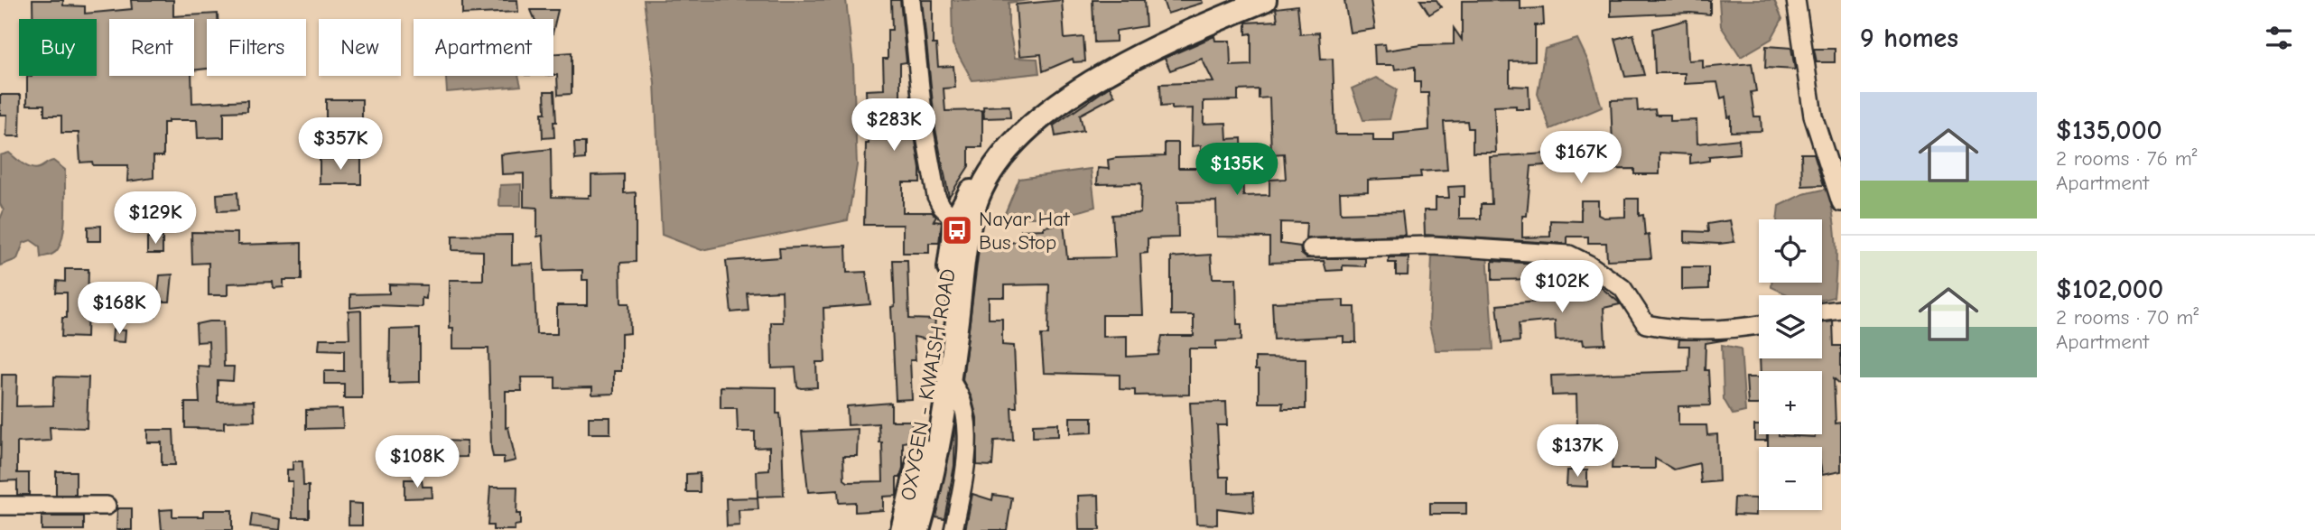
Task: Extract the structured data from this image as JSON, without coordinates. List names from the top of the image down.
{
  "streets": {
    "main road": ["OXYGEN - KWAISH ROAD"]
  },
  "places": {
    "bus stop": ["Nayar Hat Bus Stop"]
  },
  "page": {
    "heading": "9 homes",
    "chip": [
      "Buy",
      "Rent",
      "Filters",
      "New",
      "Apartment"
    ],
    "list": [
      {
        "name": "$135,000",
        "note": "2 rooms · 76 m² · Apartment"
      },
      {
        "name": "$102,000",
        "note": "2 rooms · 70 m² · Apartment"
      }
    ],
    "price": [
      "$283K",
      "$357K",
      "$167K",
      "$135K",
      "$129K",
      "$102K",
      "$168K",
      "$137K",
      "$108K"
    ],
    "map_buttons": ["+", "−"]
  }
}
